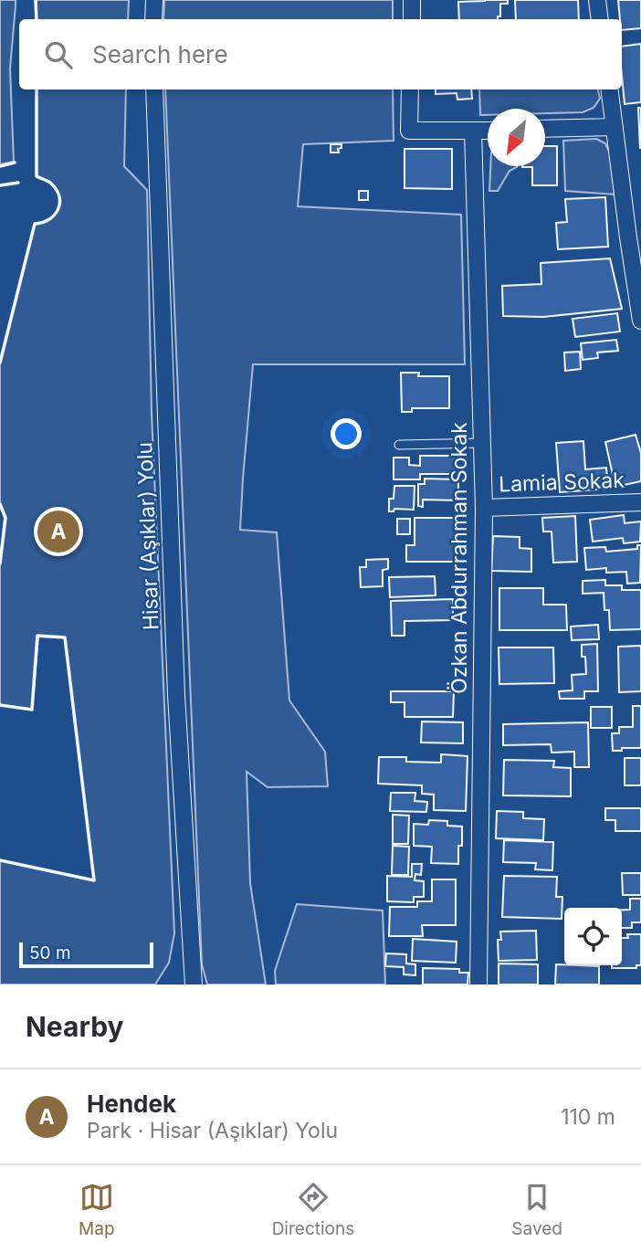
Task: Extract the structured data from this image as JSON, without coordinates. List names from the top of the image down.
{
  "streets": {
    "street": ["Lamia Sokak", "Hisar (Aşıklar) Yolu", "Özkan Abdurrahman Sokak"]
  },
  "crossings": [
    ["Lamia Sokak", "Özkan Abdurrahman Sokak"]
  ],
  "scale_bar": "50 m",
  "north": "bottom left",
  "page": {
    "search": "Search here",
    "pins": "A",
    "scale": "50 m",
    "heading": "Nearby",
    "list": [
      {
        "mark": "A",
        "name": "Hendek",
        "note": "Park · Hisar (Aşıklar) Yolu",
        "value": "110 m"
      }
    ],
    "nav": ["Map", "Directions", "Saved"]
  }
}
